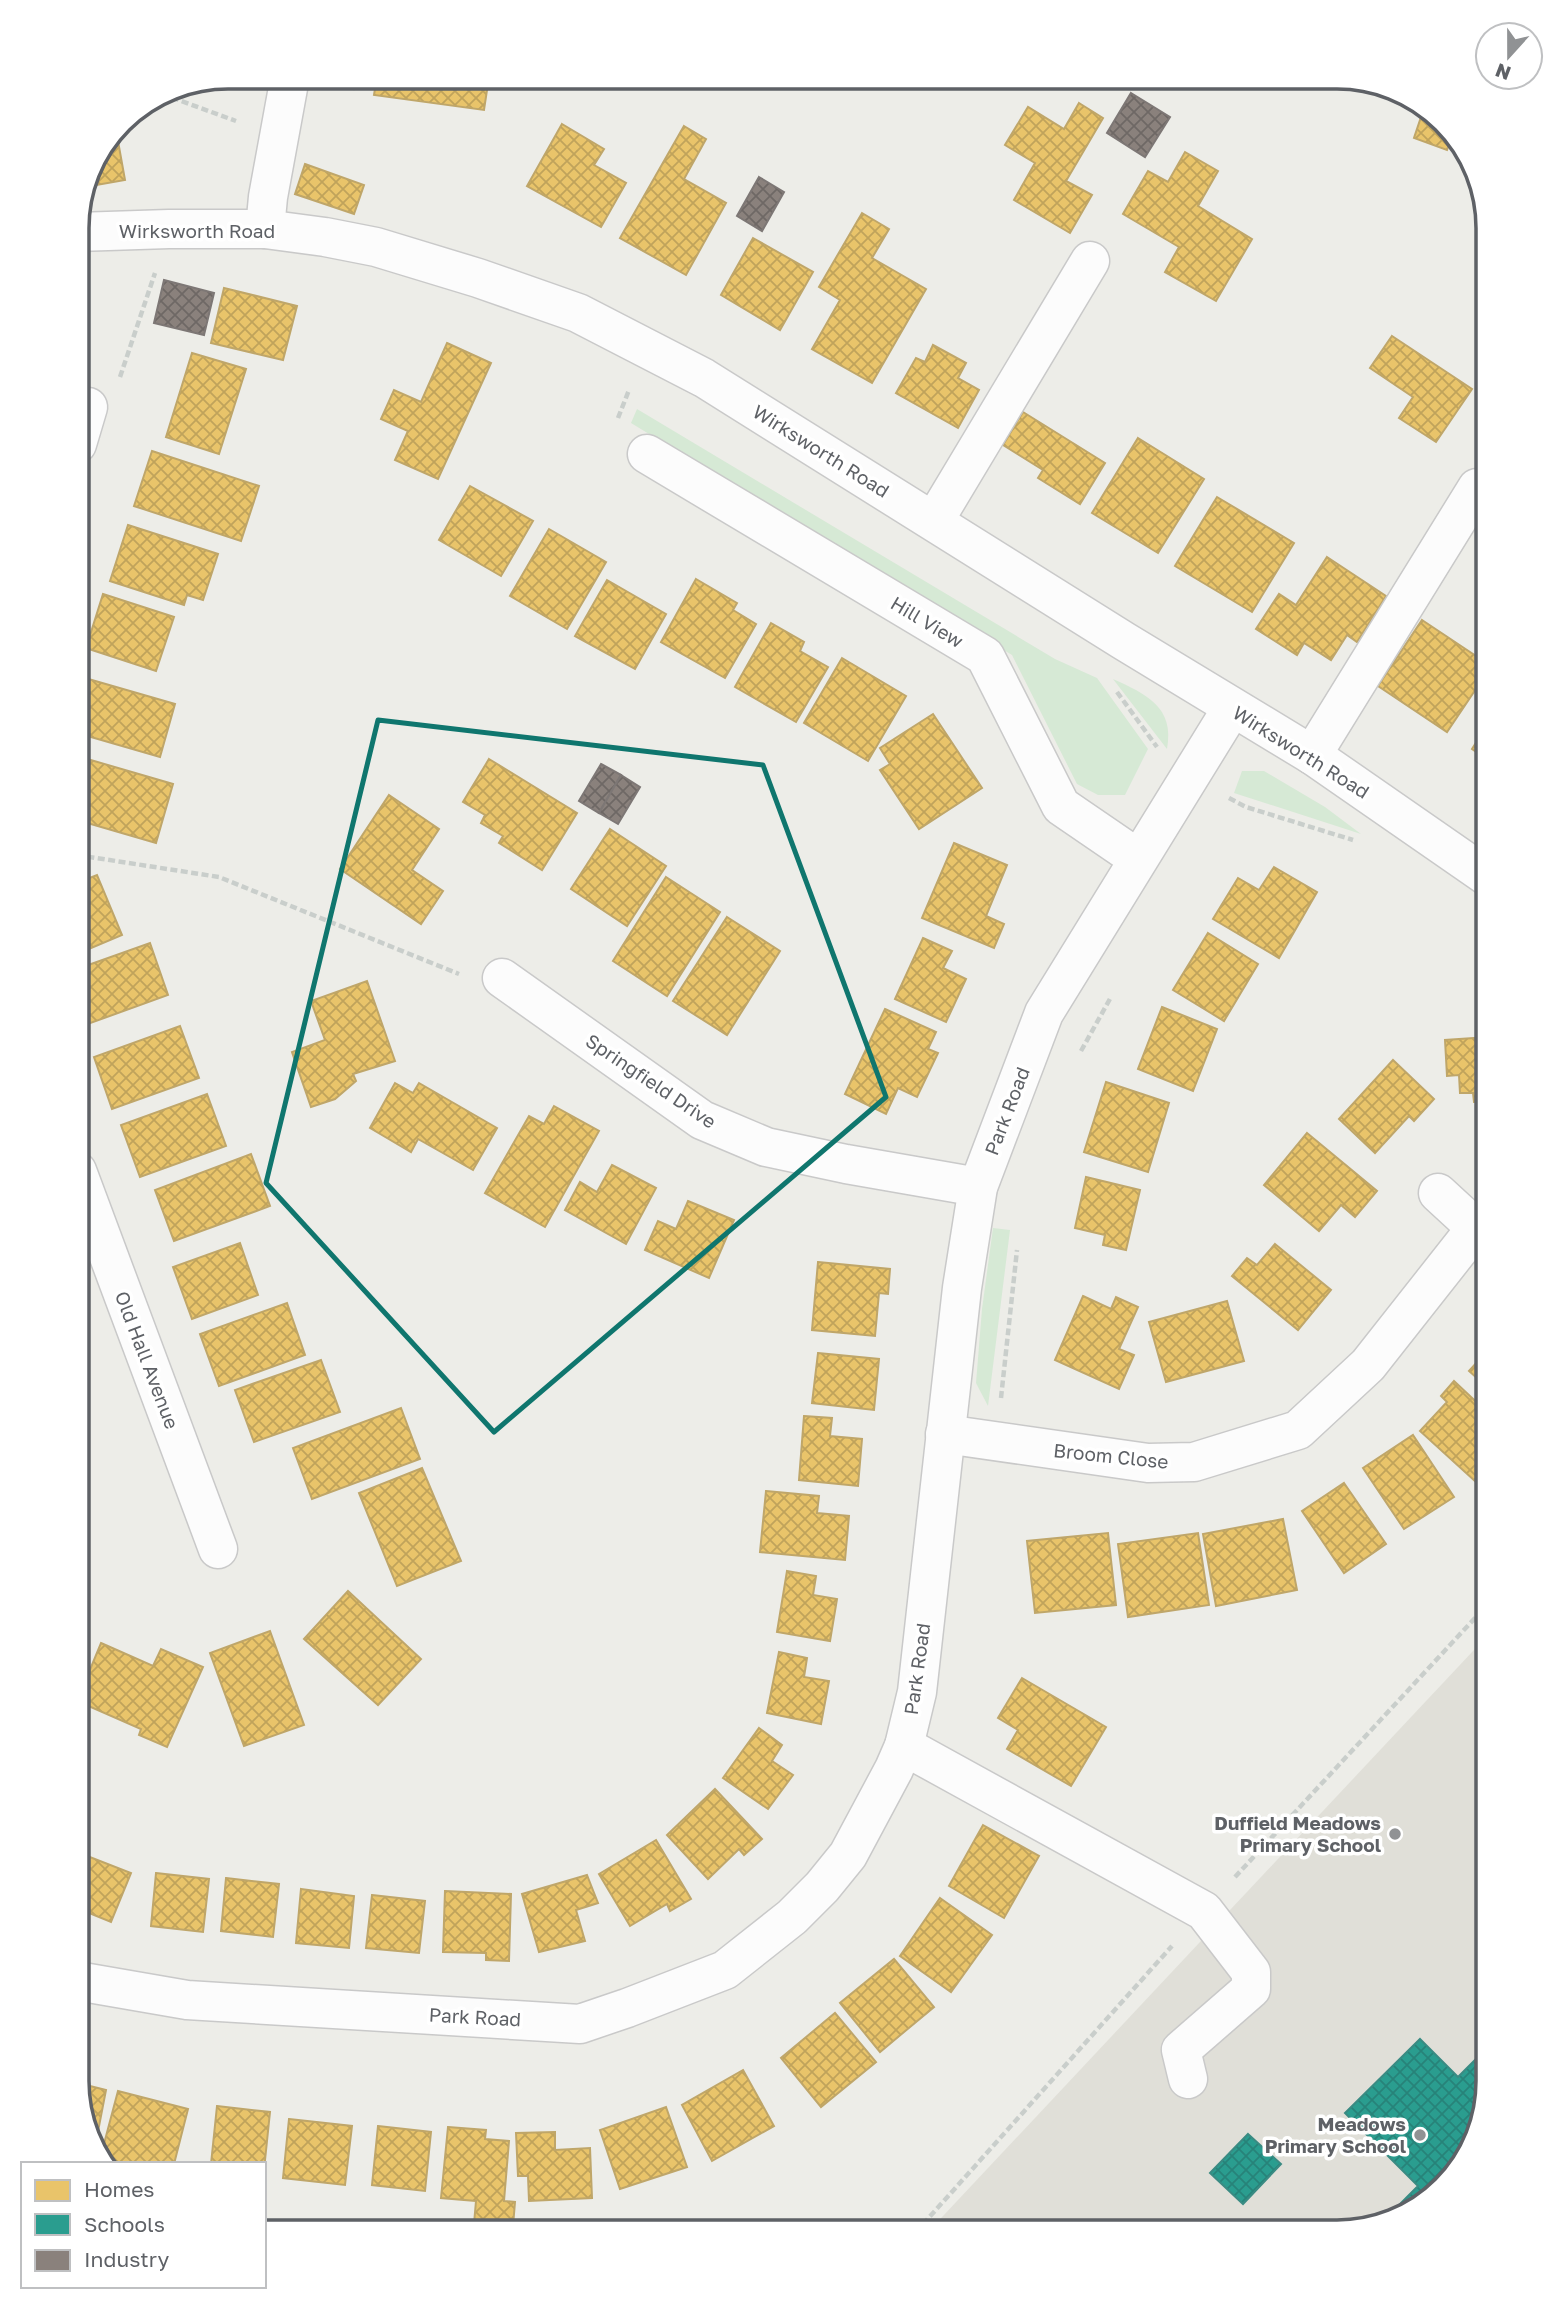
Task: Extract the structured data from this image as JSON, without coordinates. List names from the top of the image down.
{
  "streets": {
    "street": [
      "Wirksworth Road",
      "Hill View",
      "Springfield Drive",
      "Park Road",
      "Old Hall Avenue",
      "Broom Close"
    ]
  },
  "crossings": [
    ["Wirksworth Road", "Park Road"],
    ["Hill View", "Park Road"],
    ["Springfield Drive", "Park Road"],
    ["Park Road", "Broom Close"]
  ],
  "places": ["Duffield Meadows Primary School", "Meadows Primary School"],
  "legend": ["Homes", "Schools", "Industry"],
  "north": "bottom"
}
